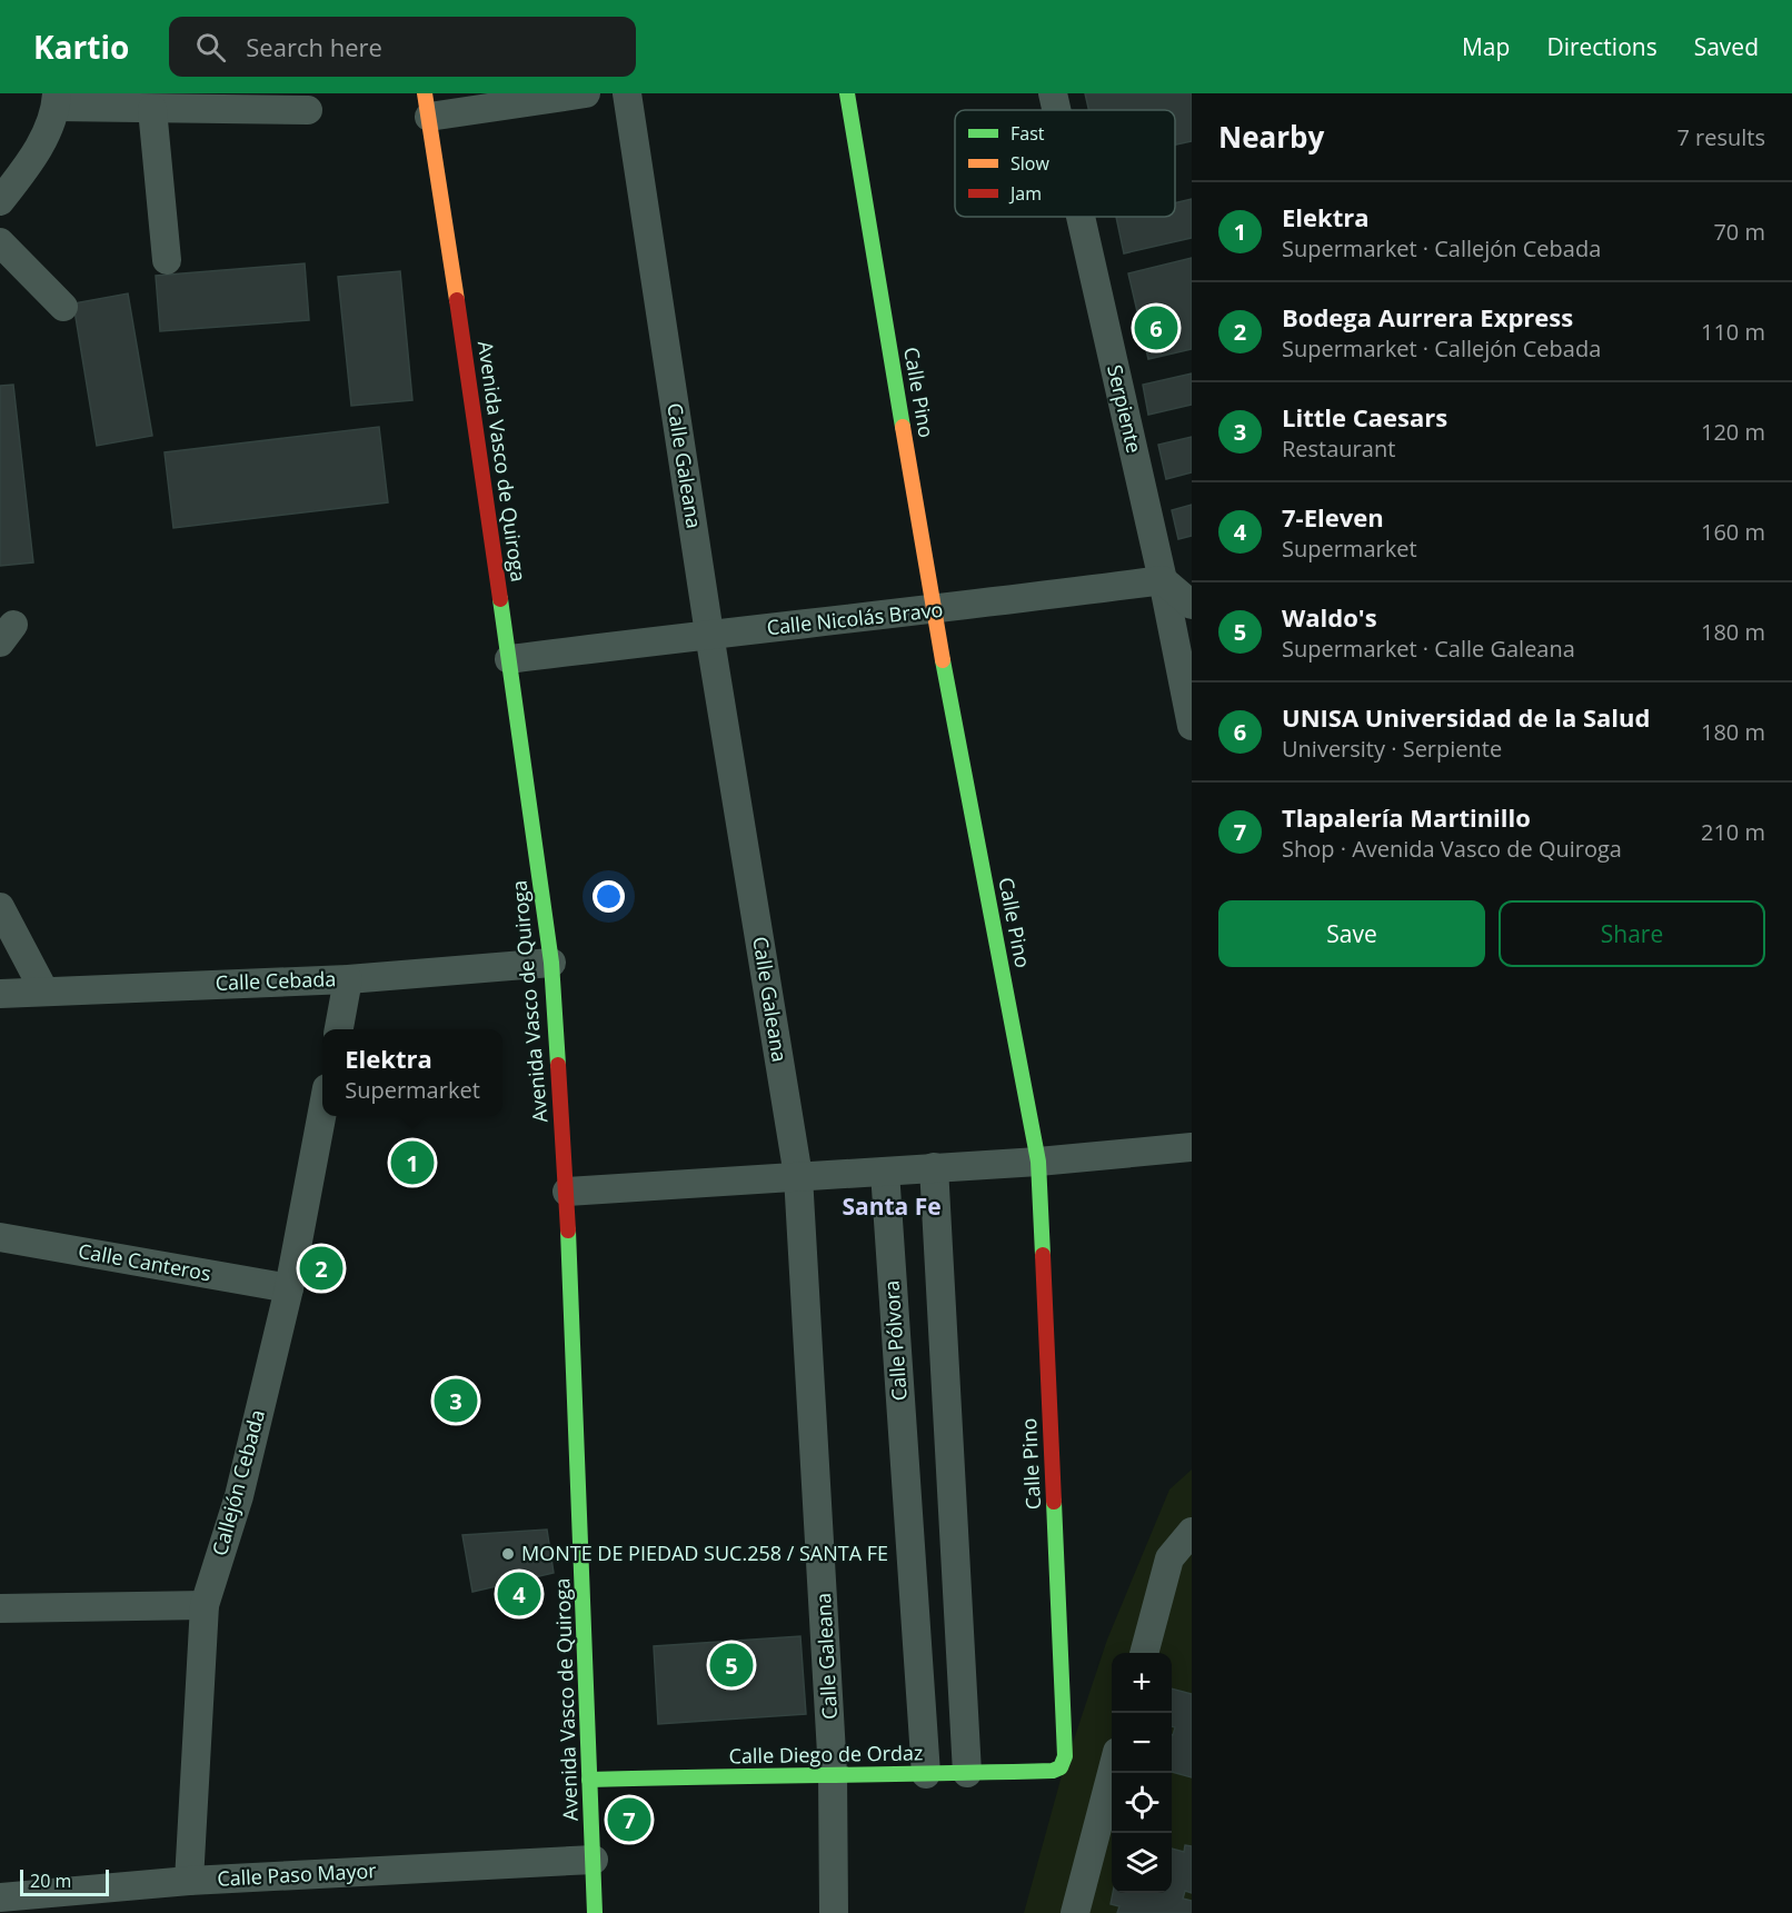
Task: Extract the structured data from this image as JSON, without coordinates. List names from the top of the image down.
{
  "streets": {
    "street": [
      "Calle Pino",
      "Serpiente",
      "Avenida Vasco de Quiroga",
      "Calle Galeana",
      "Calle Nicolás Bravo",
      "Calle Cebada",
      "Calle Canteros",
      "Calle Pólvora",
      "Callejón Cebada",
      "Calle Diego de Ordaz",
      "Calle Paso Mayor"
    ]
  },
  "crossings": [
    ["Calle Pino", "Calle Nicolás Bravo"],
    ["Calle Pino", "Calle Diego de Ordaz"],
    ["Serpiente", "Calle Nicolás Bravo"],
    ["Avenida Vasco de Quiroga", "Calle Nicolás Bravo"],
    ["Avenida Vasco de Quiroga", "Calle Cebada"],
    ["Avenida Vasco de Quiroga", "Calle Diego de Ordaz"],
    ["Avenida Vasco de Quiroga", "Calle Paso Mayor"],
    ["Calle Galeana", "Calle Nicolás Bravo"],
    ["Calle Galeana", "Calle Diego de Ordaz"],
    ["Calle Canteros", "Callejón Cebada"],
    ["Calle Pólvora", "Calle Diego de Ordaz"],
    ["Callejón Cebada", "Calle Paso Mayor"]
  ],
  "districts": ["Santa Fe"],
  "places": ["MONTE DE PIEDAD SUC.258 / SANTA FE"],
  "legend": ["Fast", "Slow", "Jam"],
  "scale_bar": "20 m",
  "page": {
    "header": "Kartio",
    "search": "Search here",
    "nav": ["Map", "Directions", "Saved"],
    "heading": ["Nearby", "7 results"],
    "list": [
      {
        "mark": "1",
        "name": "Elektra",
        "note": "Supermarket · Callejón Cebada",
        "value": "70 m"
      },
      {
        "mark": "2",
        "name": "Bodega Aurrera Express",
        "note": "Supermarket · Callejón Cebada",
        "value": "110 m"
      },
      {
        "mark": "3",
        "name": "Little Caesars",
        "note": "Restaurant",
        "value": "120 m"
      },
      {
        "mark": "4",
        "name": "7-Eleven",
        "note": "Supermarket",
        "value": "160 m"
      },
      {
        "mark": "5",
        "name": "Waldo's",
        "note": "Supermarket · Calle Galeana",
        "value": "180 m"
      },
      {
        "mark": "6",
        "name": "UNISA Universidad de la Salud",
        "note": "University · Serpiente",
        "value": "180 m"
      },
      {
        "mark": "7",
        "name": "Tlapalería Martinillo",
        "note": "Shop · Avenida Vasco de Quiroga",
        "value": "210 m"
      }
    ],
    "pins": [
      "6",
      "1",
      "2",
      "3",
      "4",
      "5",
      "7"
    ],
    "buttons": ["Save", "Share"],
    "popup": ["Elektra", "Supermarket"],
    "map_buttons": ["+", "−"],
    "scale": "20 m"
  }
}
